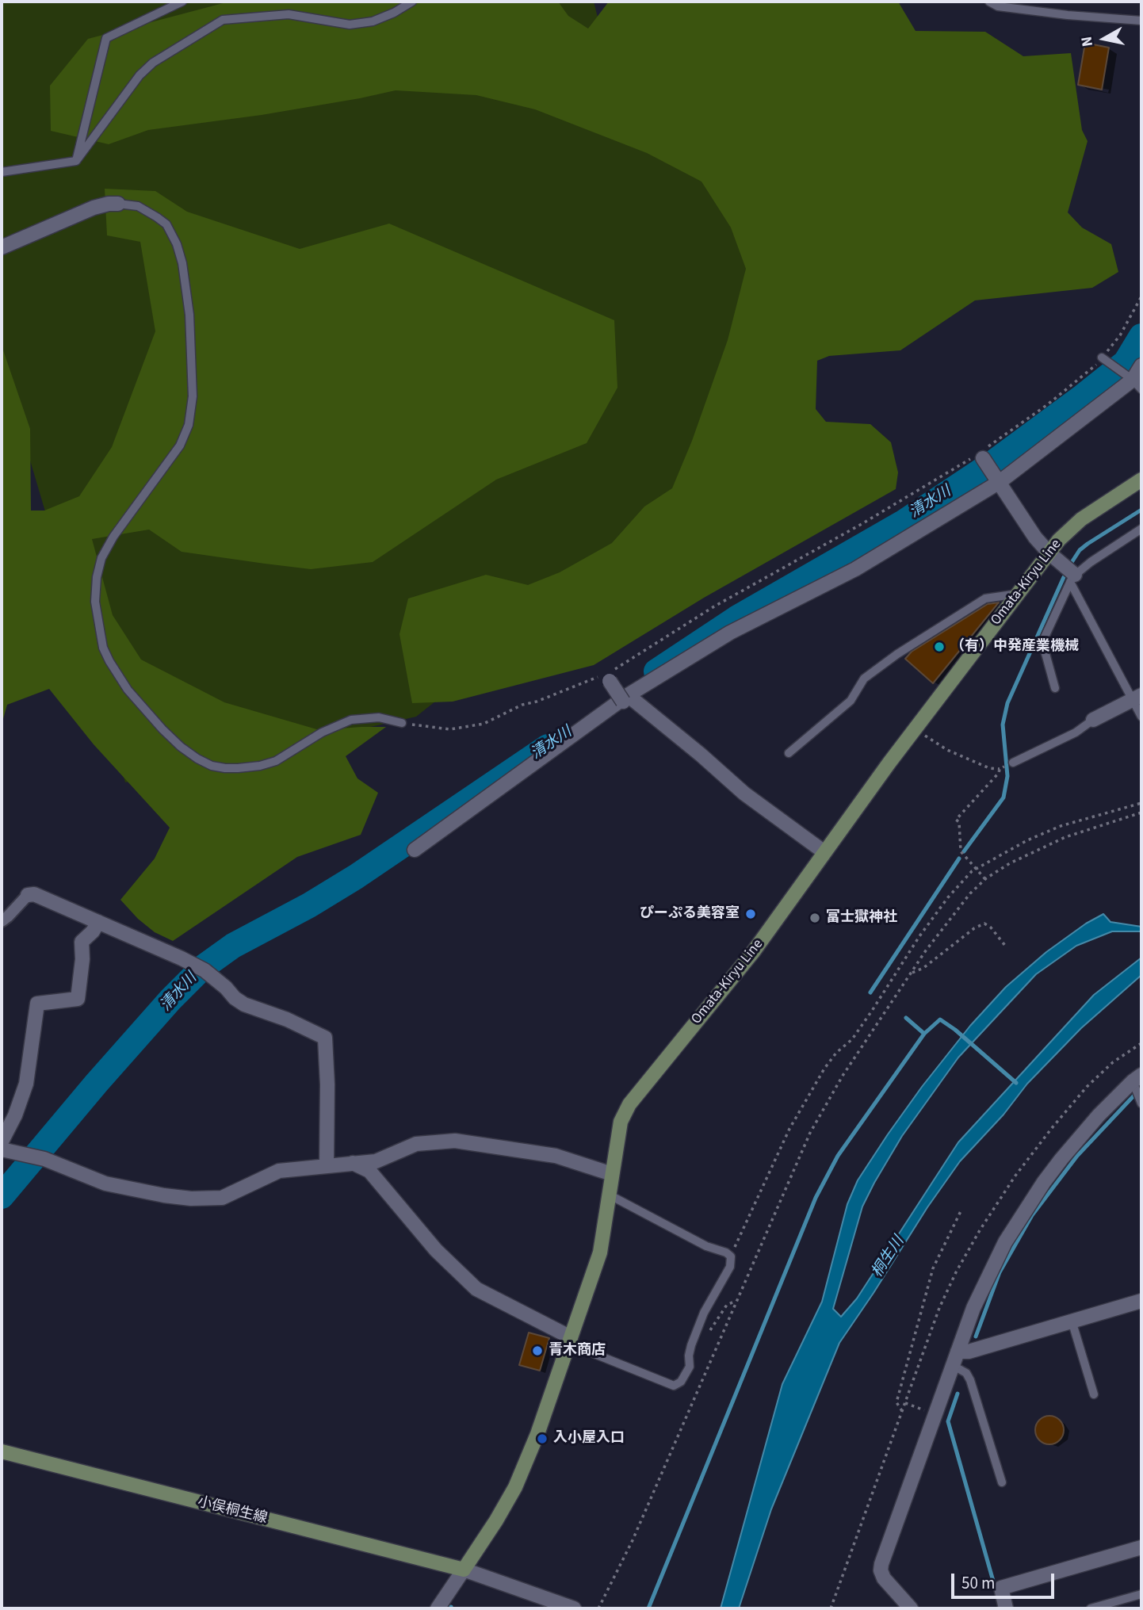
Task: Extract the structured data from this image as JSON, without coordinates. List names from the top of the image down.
{
  "streets": {
    "main road": ["Omata-Kiryu Line", "小俣桐生線"]
  },
  "crossings": [
    ["Omata-Kiryu Line", "小俣桐生線"]
  ],
  "water": ["清水川", "桐生川"],
  "places": [
    "（有）中発産業機械",
    "ぴーぷる美容室",
    "富士獄神社",
    "青木商店",
    "入小屋入口"
  ],
  "scale_bar": "50 m",
  "north": "left"
}
